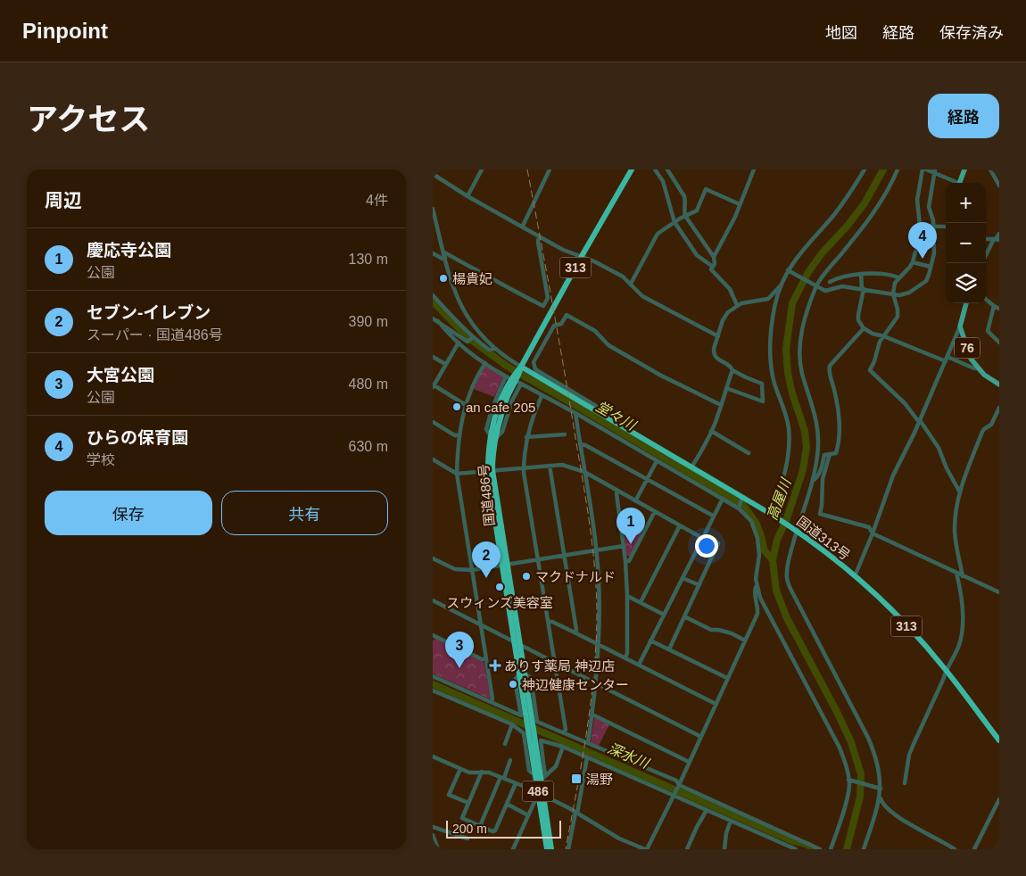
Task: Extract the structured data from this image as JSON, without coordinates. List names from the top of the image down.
{
  "streets": {
    "highway": [
      "313",
      "国道486号",
      "国道313号",
      "486"
    ],
    "main road": ["76"]
  },
  "crossings": [
    ["313", "国道486号"],
    ["313", "国道313号"],
    ["国道486号", "国道313号"]
  ],
  "water": ["堂々川", "高屋川", "深水川"],
  "places": {
    "other": [
      "楊貴妃",
      "an cafe 205",
      "マクドナルド",
      "スウィンズ美容室",
      "神辺健康センター"
    ],
    "health": ["ありす薬局 神辺店"],
    "transit": ["湯野"]
  },
  "scale_bar": "200 m",
  "page": {
    "header": "Pinpoint",
    "nav": ["地図", "経路", "保存済み"],
    "title": "アクセス",
    "buttons": [
      "経路",
      ["保存", "共有"]
    ],
    "heading": ["周辺", "4件"],
    "map_buttons": ["+", "−"],
    "pins": [
      "4",
      "1",
      "2",
      "3"
    ],
    "list": [
      {
        "mark": "1",
        "name": "慶応寺公園",
        "note": "公園",
        "value": "130 m"
      },
      {
        "mark": "2",
        "name": "セブン-イレブン",
        "note": "スーパー · 国道486号",
        "value": "390 m"
      },
      {
        "mark": "3",
        "name": "大宮公園",
        "note": "公園",
        "value": "480 m"
      },
      {
        "mark": "4",
        "name": "ひらの保育園",
        "note": "学校",
        "value": "630 m"
      }
    ],
    "scale": "200 m"
  }
}
